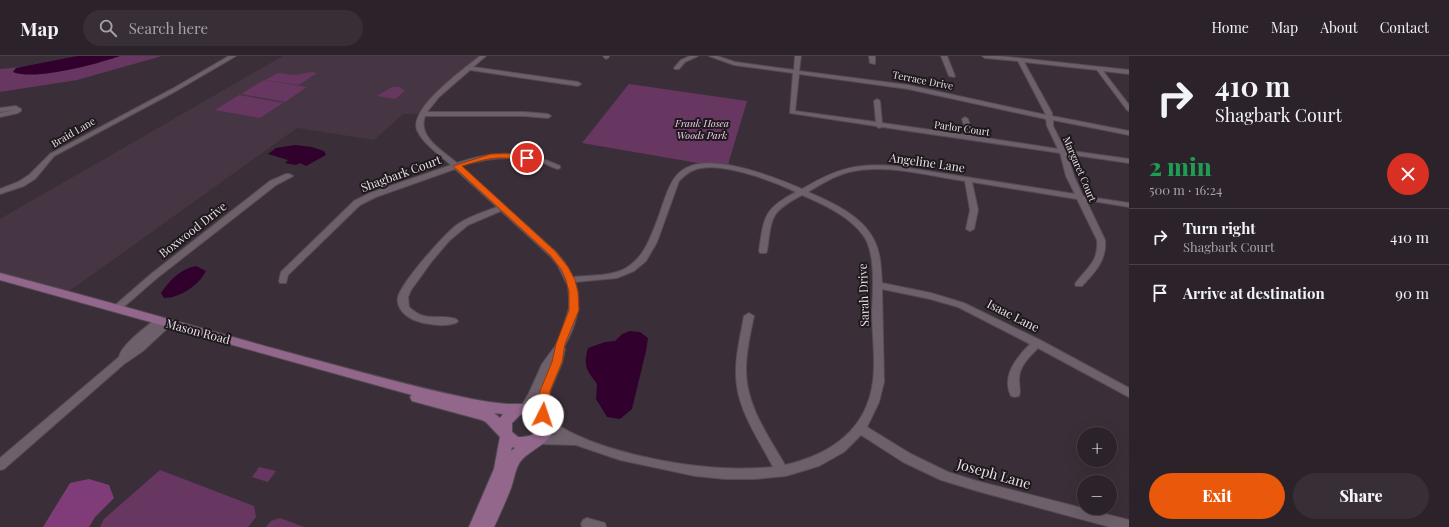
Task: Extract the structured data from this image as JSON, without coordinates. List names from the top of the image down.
{
  "streets": {
    "main road": ["Mason Road"],
    "street": [
      "Terrace Drive",
      "Parlor Court",
      "Braid Lane",
      "Angeline Lane",
      "Margaret Court",
      "Shagbark Court",
      "Boxwood Drive",
      "Sarah Drive",
      "Isaac Lane",
      "Joseph Lane"
    ]
  },
  "crossings": [
    ["Terrace Drive", "Parlor Court"],
    ["Terrace Drive", "Margaret Court"],
    ["Parlor Court", "Margaret Court"],
    ["Angeline Lane", "Margaret Court"],
    ["Angeline Lane", "Sarah Drive"],
    ["Boxwood Drive", "Mason Road"],
    ["Sarah Drive", "Isaac Lane"],
    ["Sarah Drive", "Mason Road"],
    ["Sarah Drive", "Joseph Lane"]
  ],
  "parks": ["Frank Hosea Woods Park"],
  "page": {
    "header": "Map",
    "search": "Search here",
    "nav": [
      "Home",
      "Map",
      "About",
      "Contact"
    ],
    "turn": ["410 m", "Shagbark Court"],
    "heading": ["2 min", "500 m · 16:24"],
    "list": [
      {
        "name": "Turn right",
        "note": "Shagbark Court",
        "value": "410 m"
      },
      {
        "name": "Arrive at destination",
        "value": "90 m"
      }
    ],
    "map_buttons": ["+", "−"],
    "buttons": ["Exit", "Share"]
  }
}
